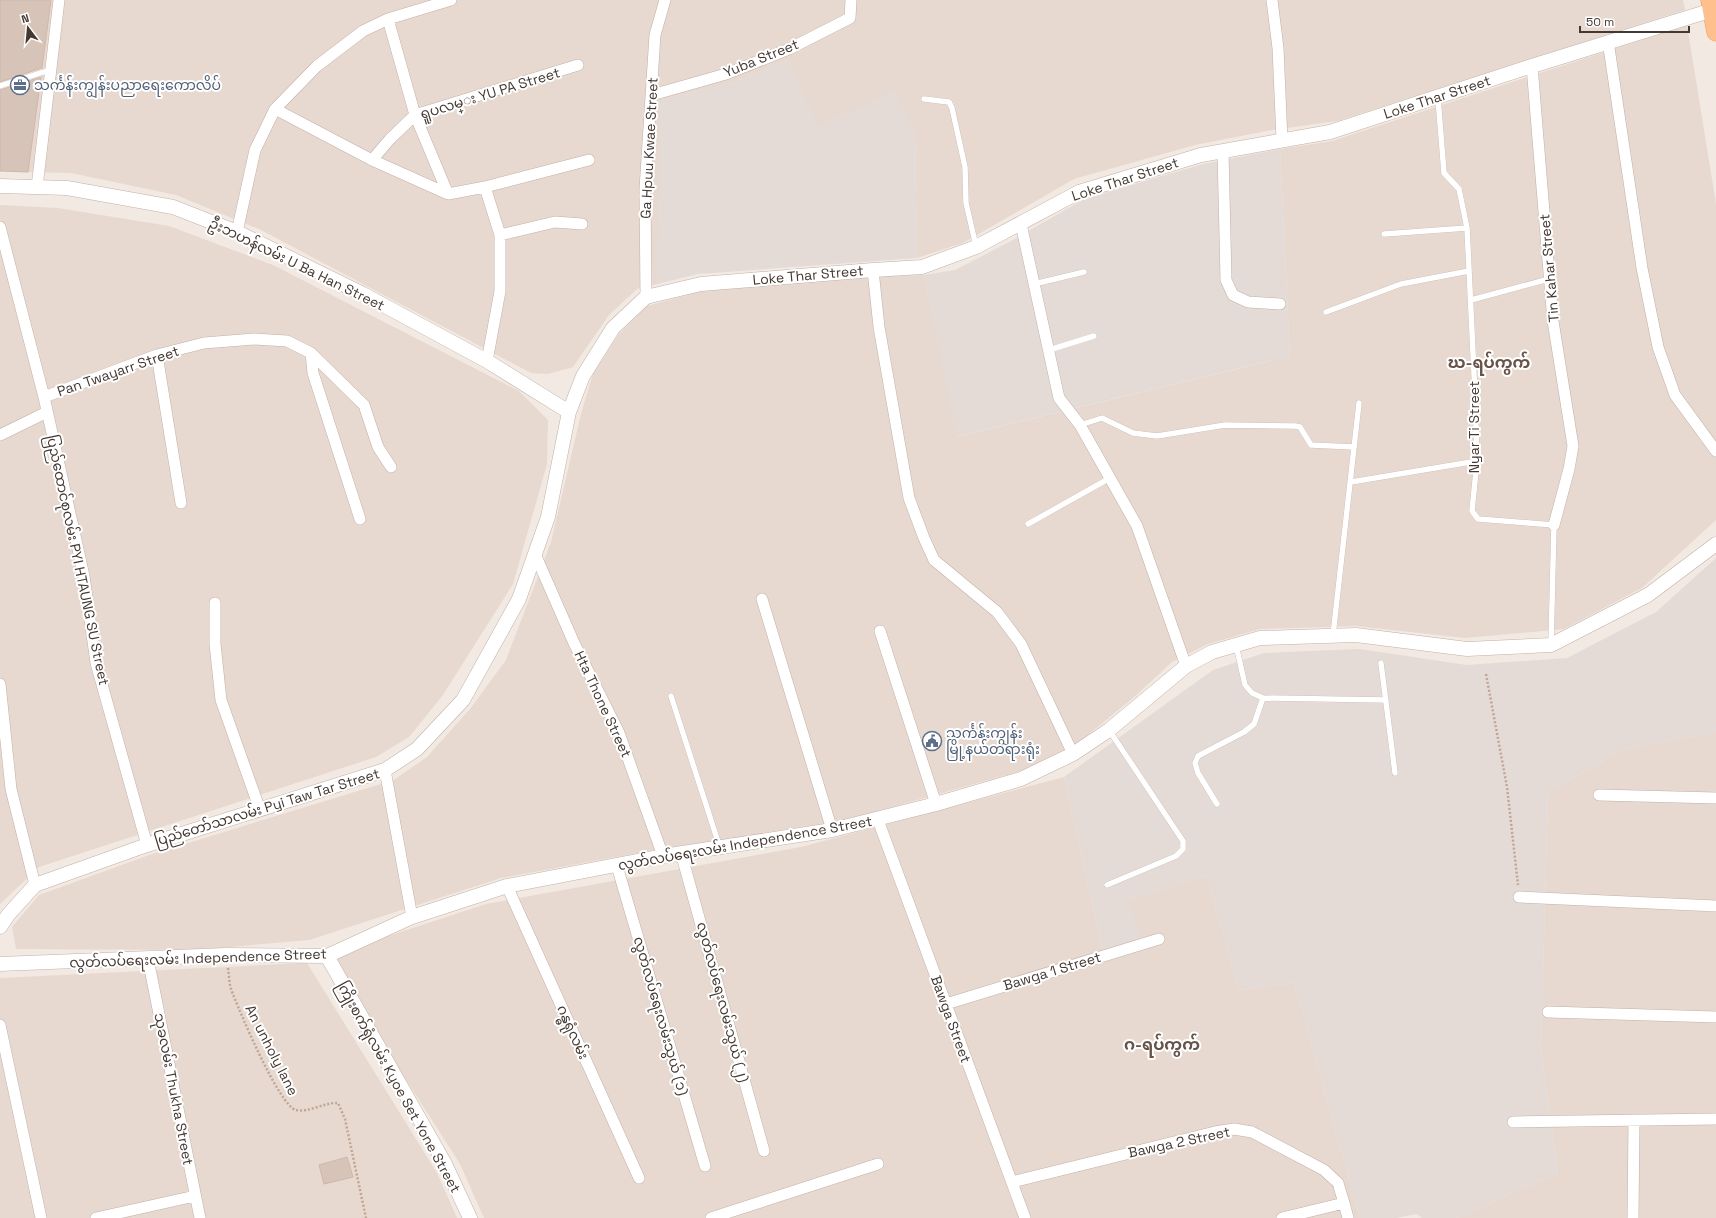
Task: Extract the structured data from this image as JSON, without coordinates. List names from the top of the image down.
{
  "streets": {
    "street": [
      "Yuba Street",
      "ရူပလမ္း YU PA Street",
      "Loke Thar Street",
      "Ga Hpuu Kwae Street",
      "ဦးဘဟန်လမ်း U Ba Han Street",
      "Tin Kahar Street",
      "Pan Twayarr Street",
      "ပြည်ထောင်စုလမ်း PYI HTAUNG SU Street",
      "Hta Thone Street",
      "ပြည်တော်သာလမ်း Pyi Taw Tar Street",
      "လွတ်လပ်ရေးလမ်း Independence Street",
      "Bawga 1 Street",
      "လွတ်လပ်ရေးလမ်းသွယ် (၂)",
      "လွတ်လပ်ရေးလမ်းသွယ် (၁)",
      "Bawga Street",
      "ဂန္ဓရုံလမ်း",
      "ကြိုးစက်ရုံလမ်း Kyoe Set Yone Street",
      "သုခလမ်း Thukha Street",
      "Bawga 2 Street"
    ],
    "lane": ["Nyar Ti Street"],
    "path": ["An unholy lane"]
  },
  "crossings": [
    ["Yuba Street", "Ga Hpuu Kwae Street"],
    ["Loke Thar Street", "Ga Hpuu Kwae Street"],
    ["Loke Thar Street", "Tin Kahar Street"],
    ["Loke Thar Street", "Nyar Ti Street"],
    ["ဦးဘဟန်လမ်း U Ba Han Street", "ပြည်တော်သာလမ်း Pyi Taw Tar Street"],
    ["Tin Kahar Street", "Nyar Ti Street"],
    ["Pan Twayarr Street", "ပြည်ထောင်စုလမ်း PYI HTAUNG SU Street"],
    ["ပြည်ထောင်စုလမ်း PYI HTAUNG SU Street", "ပြည်တော်သာလမ်း Pyi Taw Tar Street"],
    ["Hta Thone Street", "ပြည်တော်သာလမ်း Pyi Taw Tar Street"],
    ["Hta Thone Street", "လွတ်လပ်ရေးလမ်း Independence Street"],
    ["လွတ်လပ်ရေးလမ်း Independence Street", "လွတ်လပ်ရေးလမ်းသွယ် (၂)"],
    ["လွတ်လပ်ရေးလမ်း Independence Street", "လွတ်လပ်ရေးလမ်းသွယ် (၁)"],
    ["လွတ်လပ်ရေးလမ်း Independence Street", "Bawga Street"],
    ["လွတ်လပ်ရေးလမ်း Independence Street", "ဂန္ဓရုံလမ်း"],
    ["လွတ်လပ်ရေးလမ်း Independence Street", "An unholy lane"],
    ["လွတ်လပ်ရေးလမ်း Independence Street", "ကြိုးစက်ရုံလမ်း Kyoe Set Yone Street"],
    ["လွတ်လပ်ရေးလမ်း Independence Street", "သုခလမ်း Thukha Street"],
    ["Bawga 1 Street", "Bawga Street"],
    ["Bawga Street", "Bawga 2 Street"]
  ],
  "districts": ["ဃ-ရပ်ကွက်", "ဂ-ရပ်ကွက်"],
  "places": {
    "office": ["သင်္ကန်းကျွန်းပညာရေးကောလိပ်"],
    "public building": ["သင်္ကန်းကျွန်း မြို့နယ်တရားရုံး"]
  },
  "scale_bar": "50 m",
  "north": "top"
}
